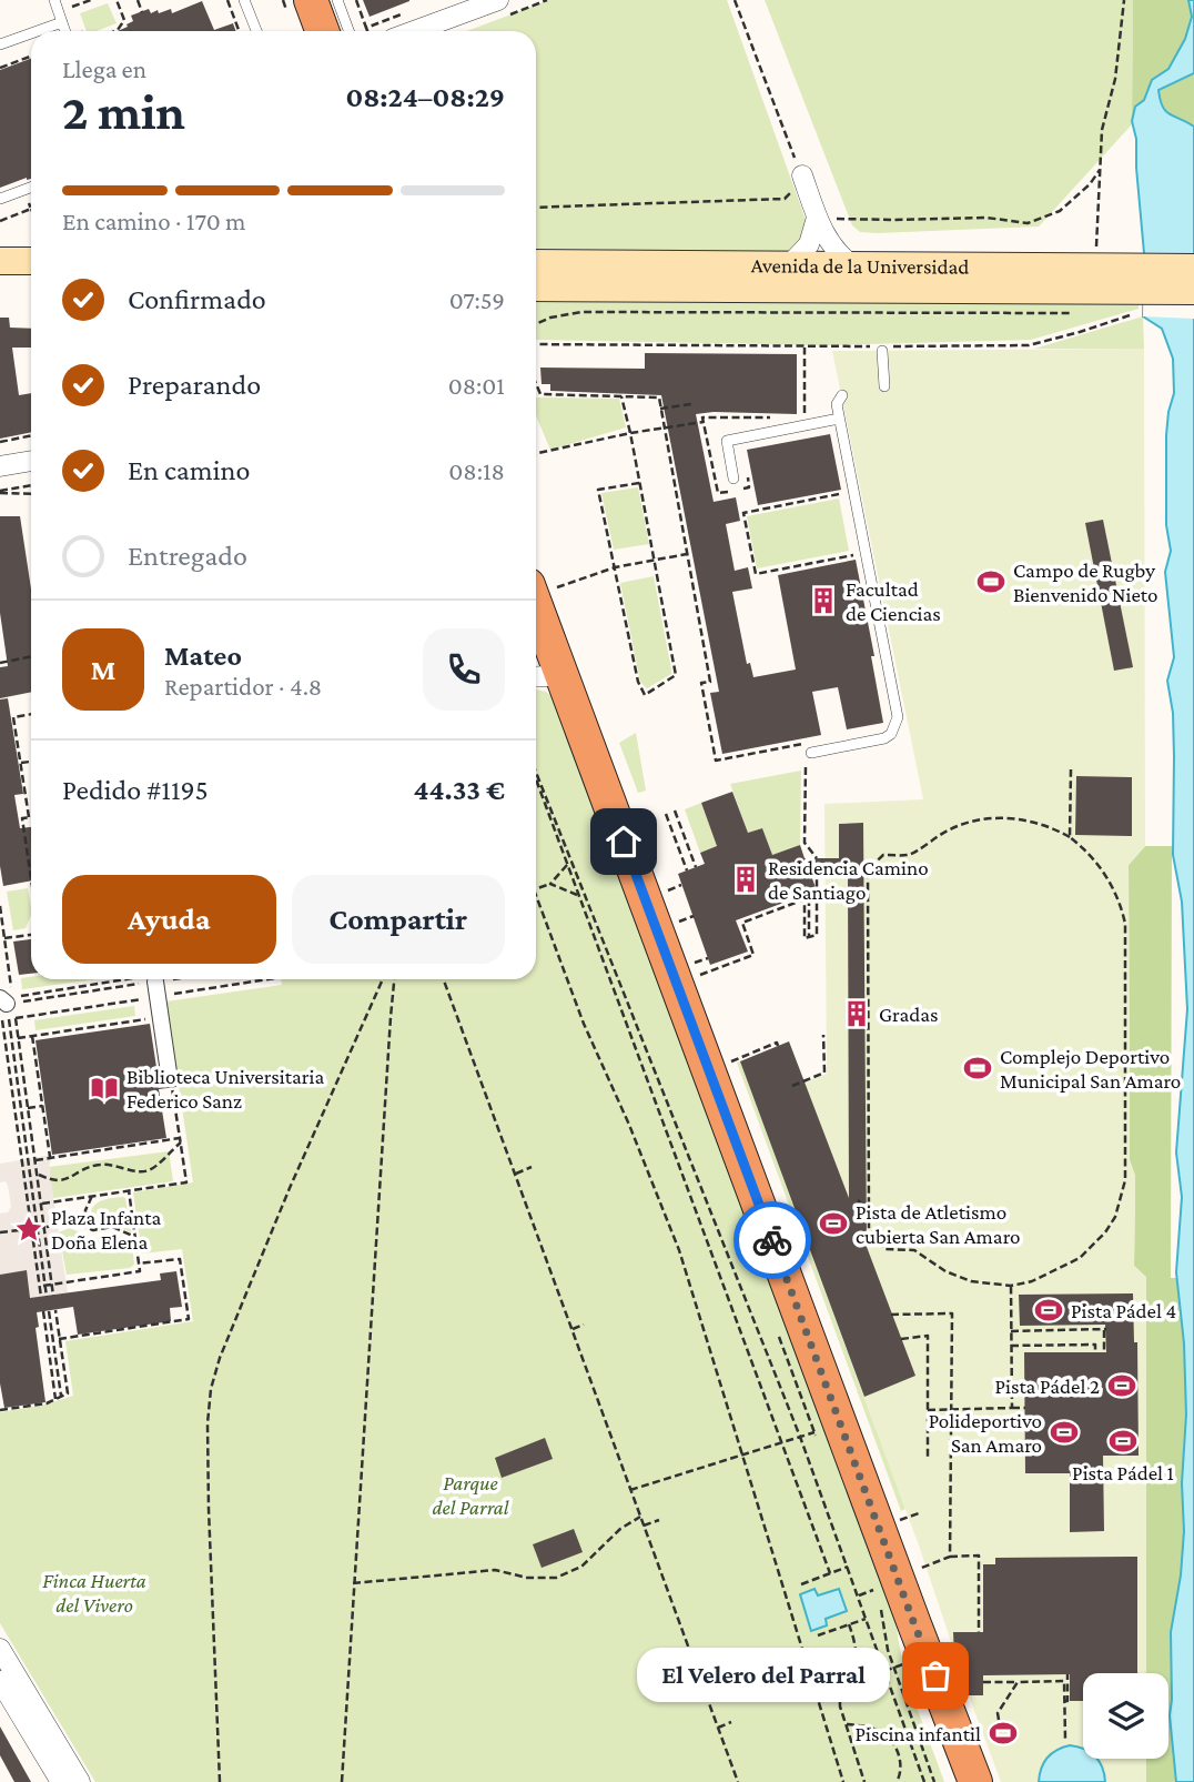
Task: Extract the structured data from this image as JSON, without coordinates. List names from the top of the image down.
{
  "streets": {
    "main road": ["Avenida de la Universidad"]
  },
  "parks": ["Parque del Parral", "Finca Huerta del Vivero"],
  "places": {
    "sports": [
      "Campo de Rugby Bienvenido Nieto",
      "Complejo Deportivo Municipal San Amaro",
      "Pista de Atletismo cubierta San Amaro",
      "Pista Pádel 4",
      "Pista Pádel 2",
      "Polideportivo San Amaro",
      "Pista Pádel 1",
      "Piscina infantil"
    ],
    "building": ["Facultad de Ciencias", "Residencia Camino de Santiago", "Gradas"],
    "library": ["Biblioteca Universitaria Federico Sanz"],
    "place": ["Plaza Infanta Doña Elena"],
    "other": ["El Velero del Parral"]
  },
  "page": {
    "heading": ["2 min", "Llega en", "08:24–08:29"],
    "panel": [
      "Mateo",
      "Repartidor · 4.8",
      "Pedido #1195",
      "44.33 €"
    ],
    "bar": "En camino · 170 m",
    "list": [
      ["Confirmado", "07:59"],
      ["Preparando", "08:01"],
      ["En camino", "08:18"],
      "Entregado"
    ],
    "round": "M",
    "buttons": ["Ayuda", "Compartir"],
    "bubble": "El Velero del Parral"
  }
}
